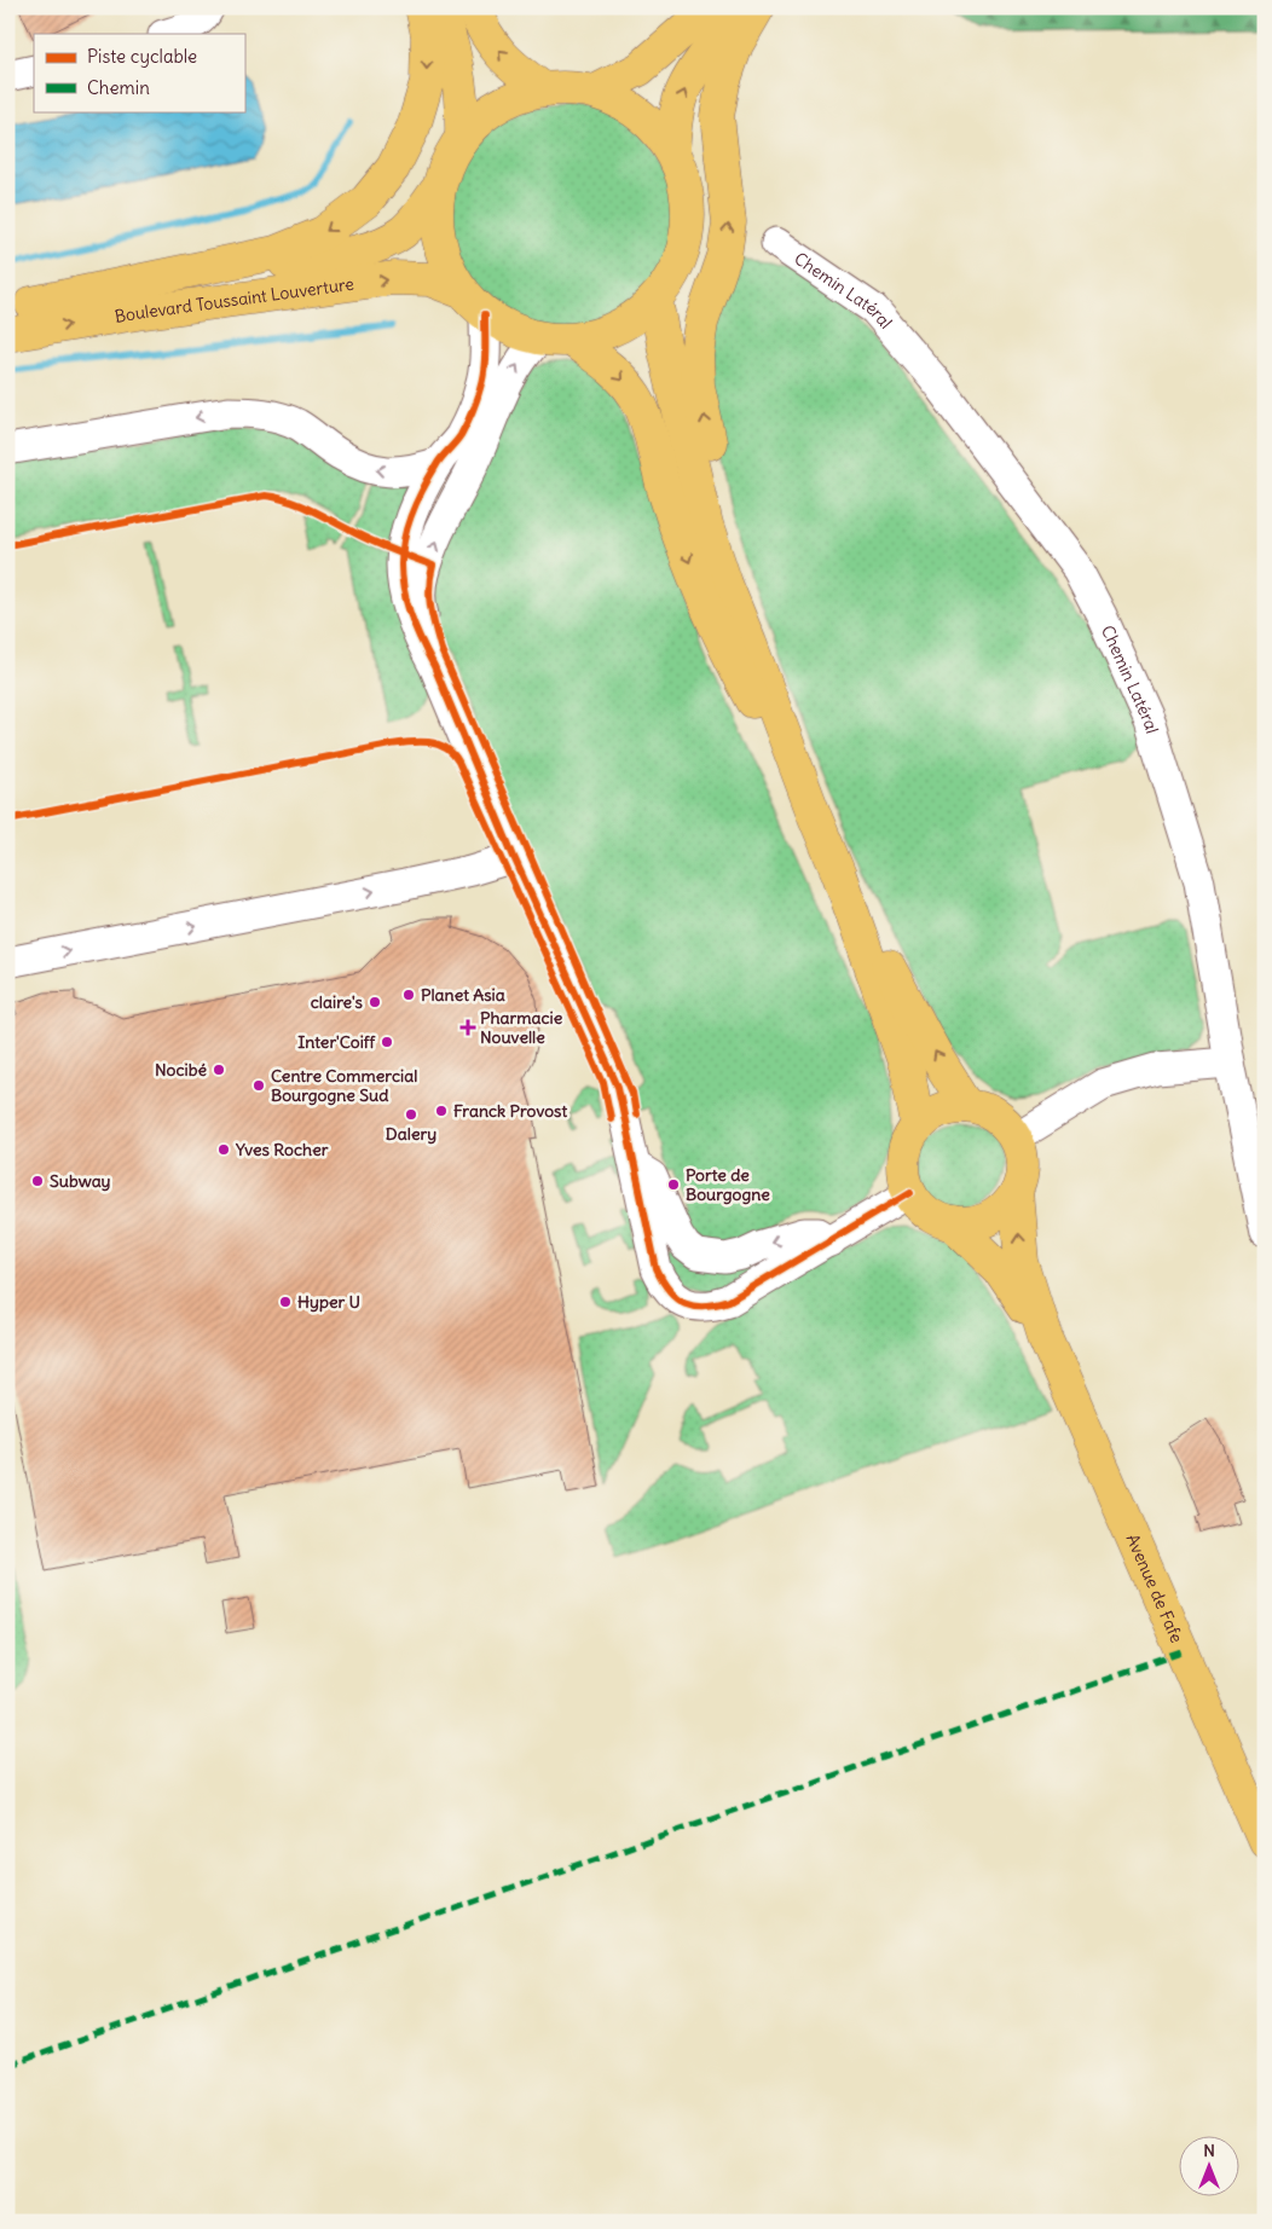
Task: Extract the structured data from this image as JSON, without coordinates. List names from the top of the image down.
{
  "streets": {
    "main road": ["Boulevard Toussaint Louverture", "Avenue de Fafe"],
    "street": ["Chemin Latéral"]
  },
  "places": {
    "other": [
      "Planet Asia",
      "claire's",
      "Inter'Coiff",
      "Nocibé",
      "Centre Commercial Bourgogne Sud",
      "Franck Provost",
      "Dalery",
      "Yves Rocher",
      "Subway",
      "Porte de Bourgogne",
      "Hyper U"
    ],
    "health": ["Pharmacie Nouvelle"]
  },
  "legend": ["Piste cyclable", "Chemin"],
  "north": "top"
}
